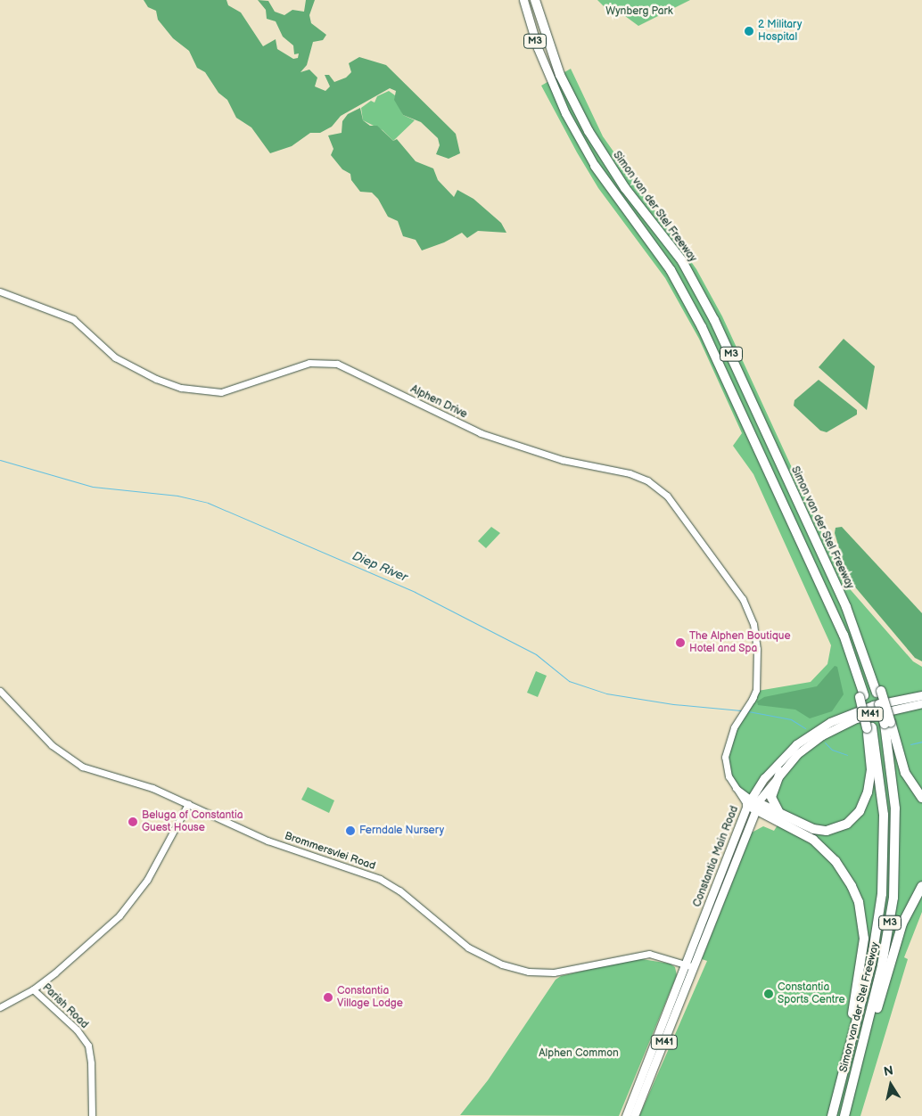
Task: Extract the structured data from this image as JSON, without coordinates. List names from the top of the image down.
{
  "streets": {
    "highway": ["M3", "Simon van der Stel Freeway"],
    "main road": ["M41", "Constantia Main Road"],
    "street": ["Alphen Drive", "Brommersvlei Road", "Parish Road"]
  },
  "crossings": [
    ["M3", "Simon van der Stel Freeway"],
    ["Alphen Drive", "Constantia Main Road"],
    ["Brommersvlei Road", "Constantia Main Road"]
  ],
  "water": ["Diep River"],
  "parks": ["Wynberg Park", "Alphen Common"],
  "places": [
    "2 Military Hospital",
    "The Alphen Boutique Hotel and Spa",
    "Beluga of Constantia Guest House",
    "Ferndale Nursery",
    "Constantia Sports Centre",
    "Constantia Village Lodge"
  ],
  "north": "top"
}
